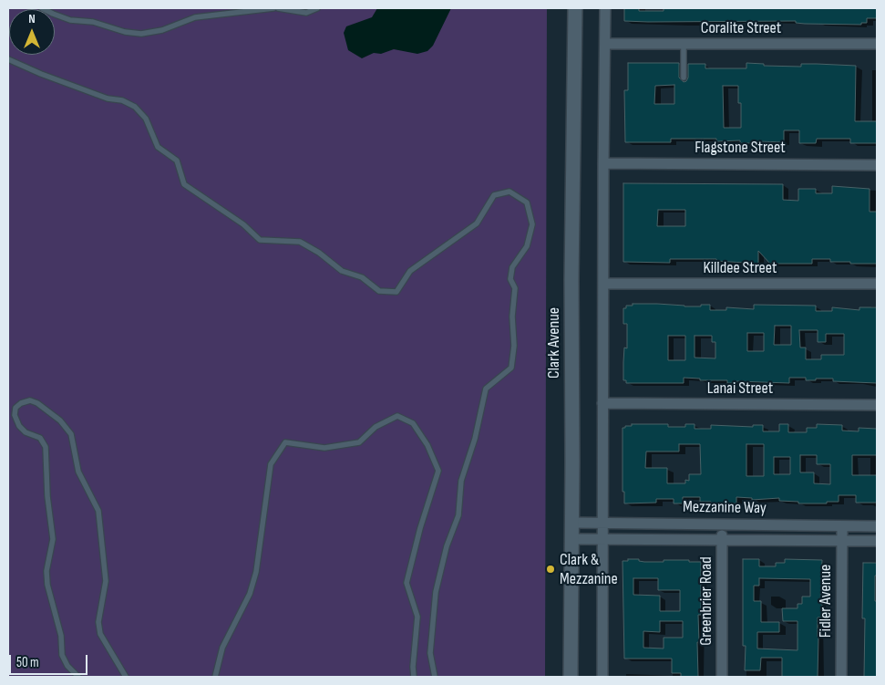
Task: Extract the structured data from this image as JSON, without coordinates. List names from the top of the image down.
{
  "streets": {
    "main road": ["Clark Avenue"],
    "street": [
      "Coralite Street",
      "Flagstone Street",
      "Killdee Street",
      "Lanai Street",
      "Mezzanine Way",
      "Greenbrier Road",
      "Fidler Avenue"
    ]
  },
  "crossings": [
    ["Clark Avenue", "Mezzanine Way"],
    ["Mezzanine Way", "Greenbrier Road"],
    ["Mezzanine Way", "Fidler Avenue"]
  ],
  "places": ["Clark & Mezzanine"],
  "scale_bar": "50 m",
  "north": "top"
}
